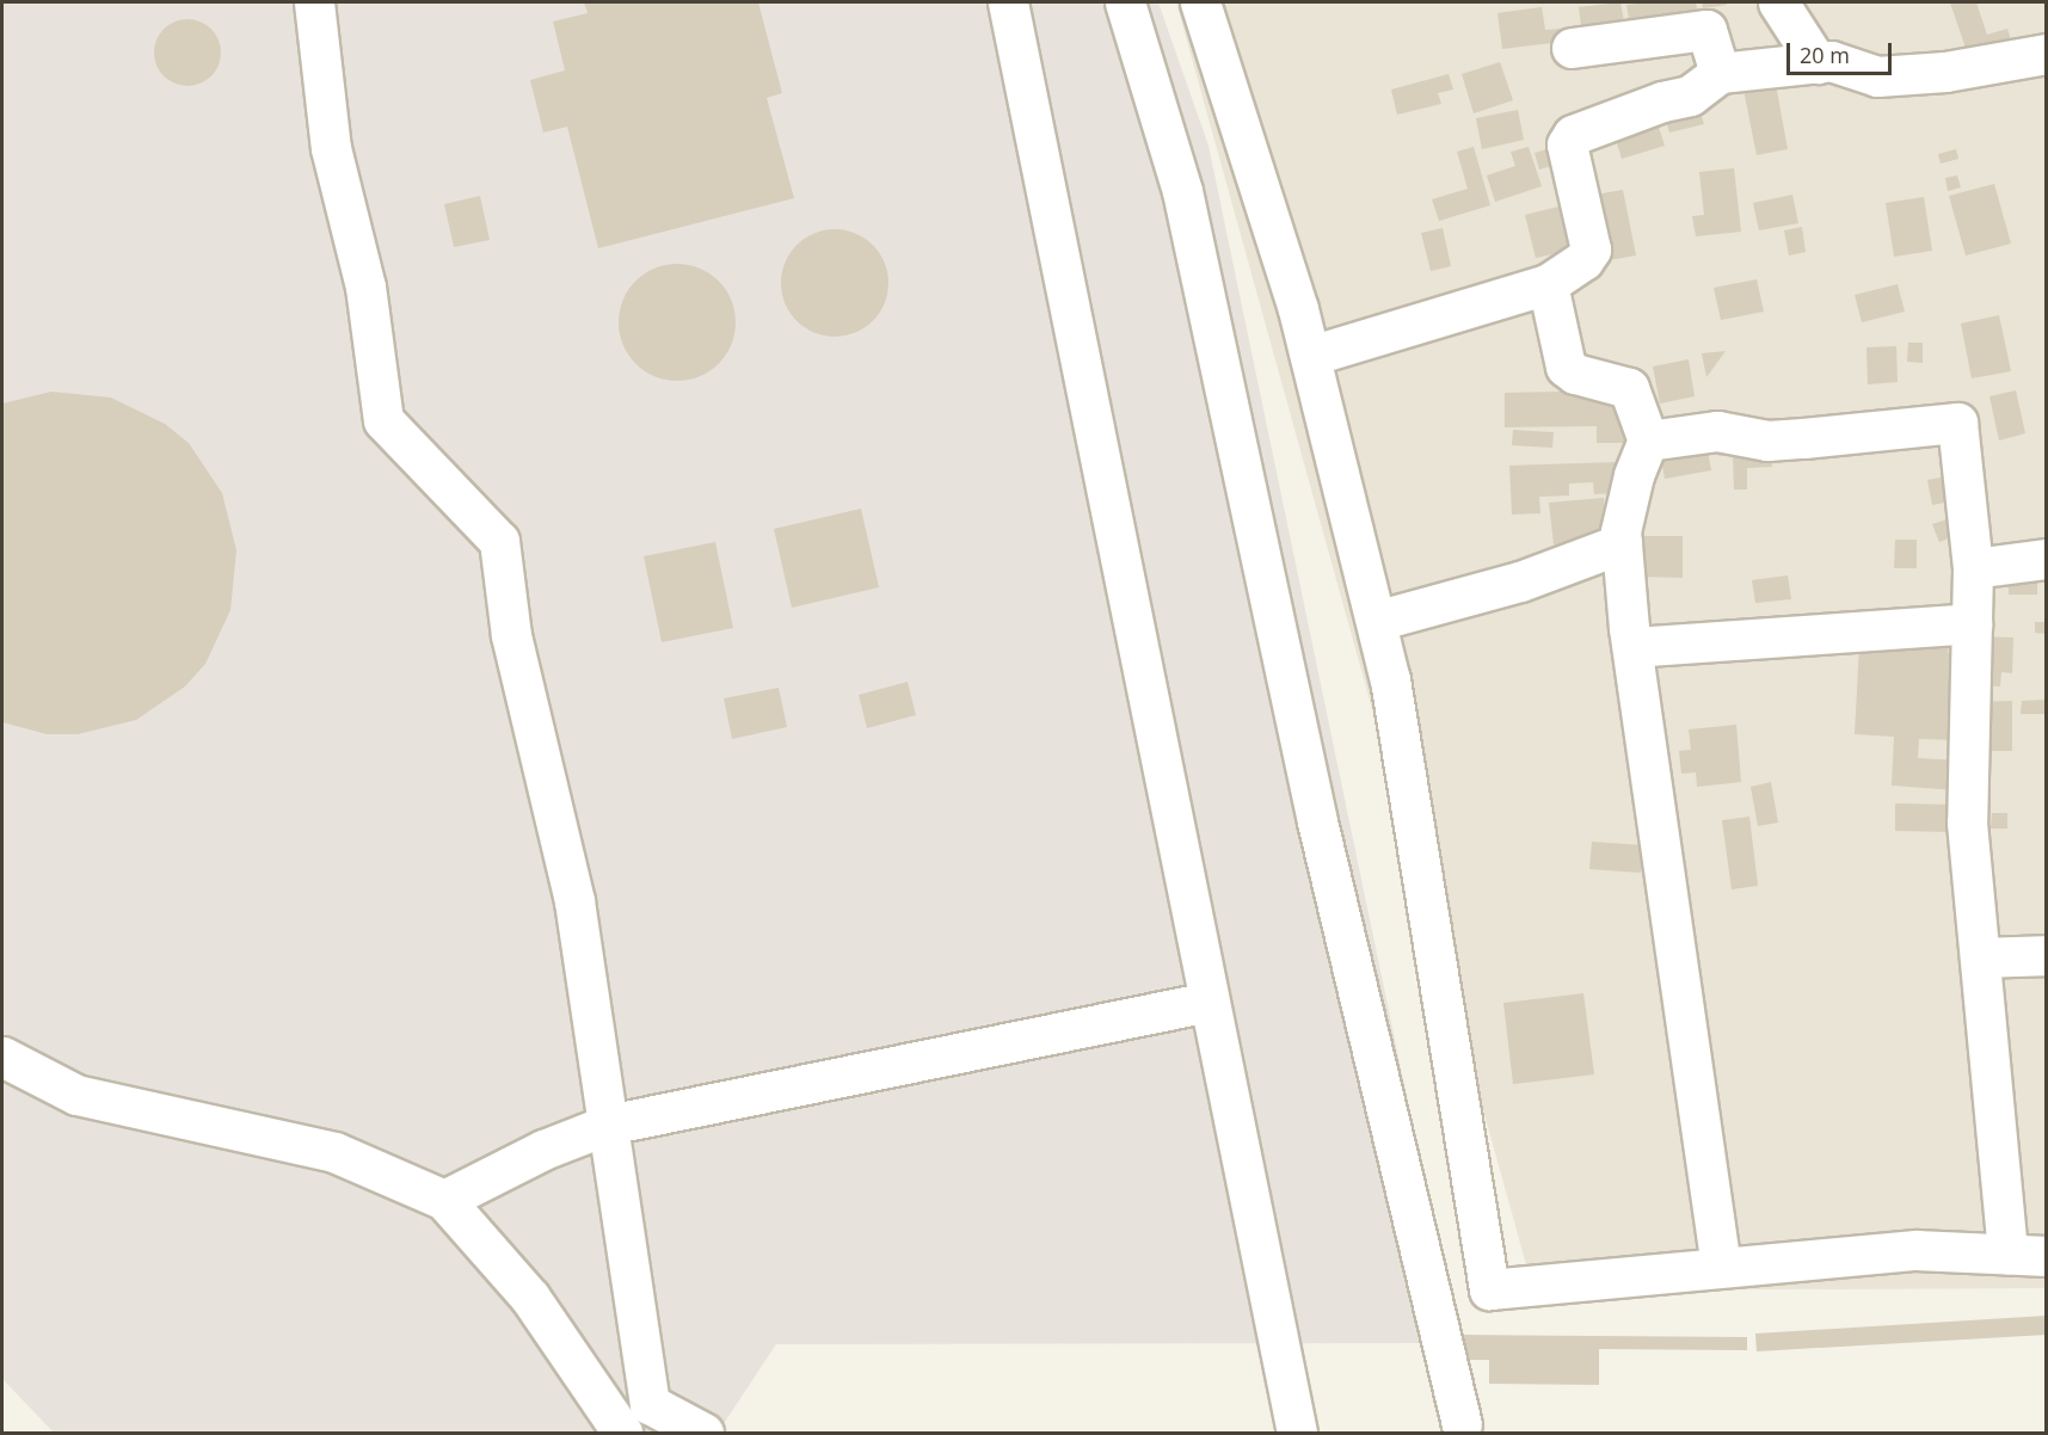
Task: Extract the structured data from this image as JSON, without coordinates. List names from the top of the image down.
{
  "scale_bar": "20 m"
}
